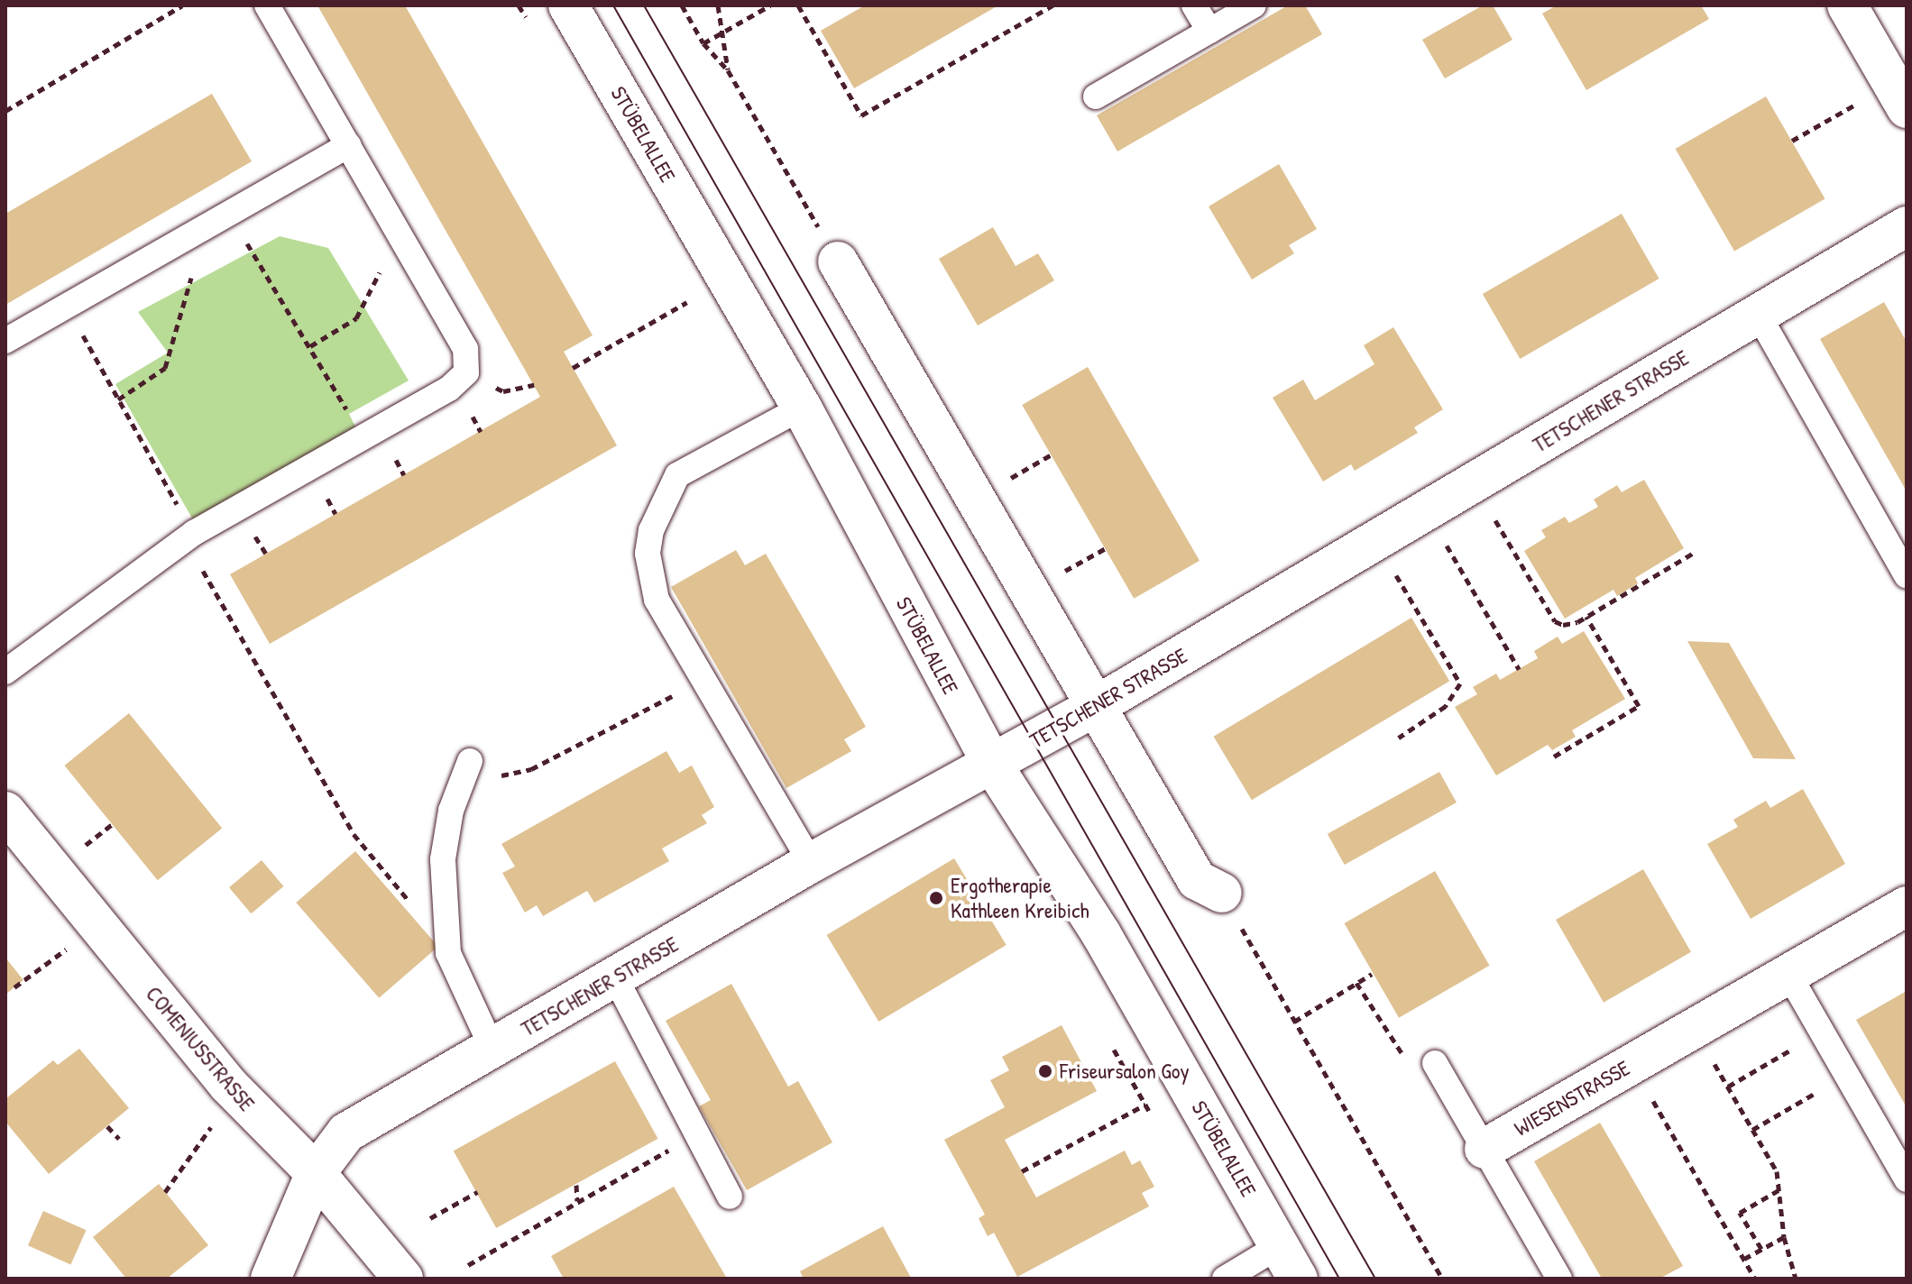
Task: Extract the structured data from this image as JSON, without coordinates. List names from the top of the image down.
{
  "streets": {
    "street": [
      "STÜBELALLEE",
      "TETSCHENER STRASSE",
      "COMENIUSSTRASSE",
      "WIESENSTRASSE"
    ]
  },
  "crossings": [
    ["STÜBELALLEE", "TETSCHENER STRASSE"],
    ["TETSCHENER STRASSE", "COMENIUSSTRASSE"]
  ],
  "places": ["Ergotherapie Kathleen Kreibich", "Friseursalon Goy"]
}
